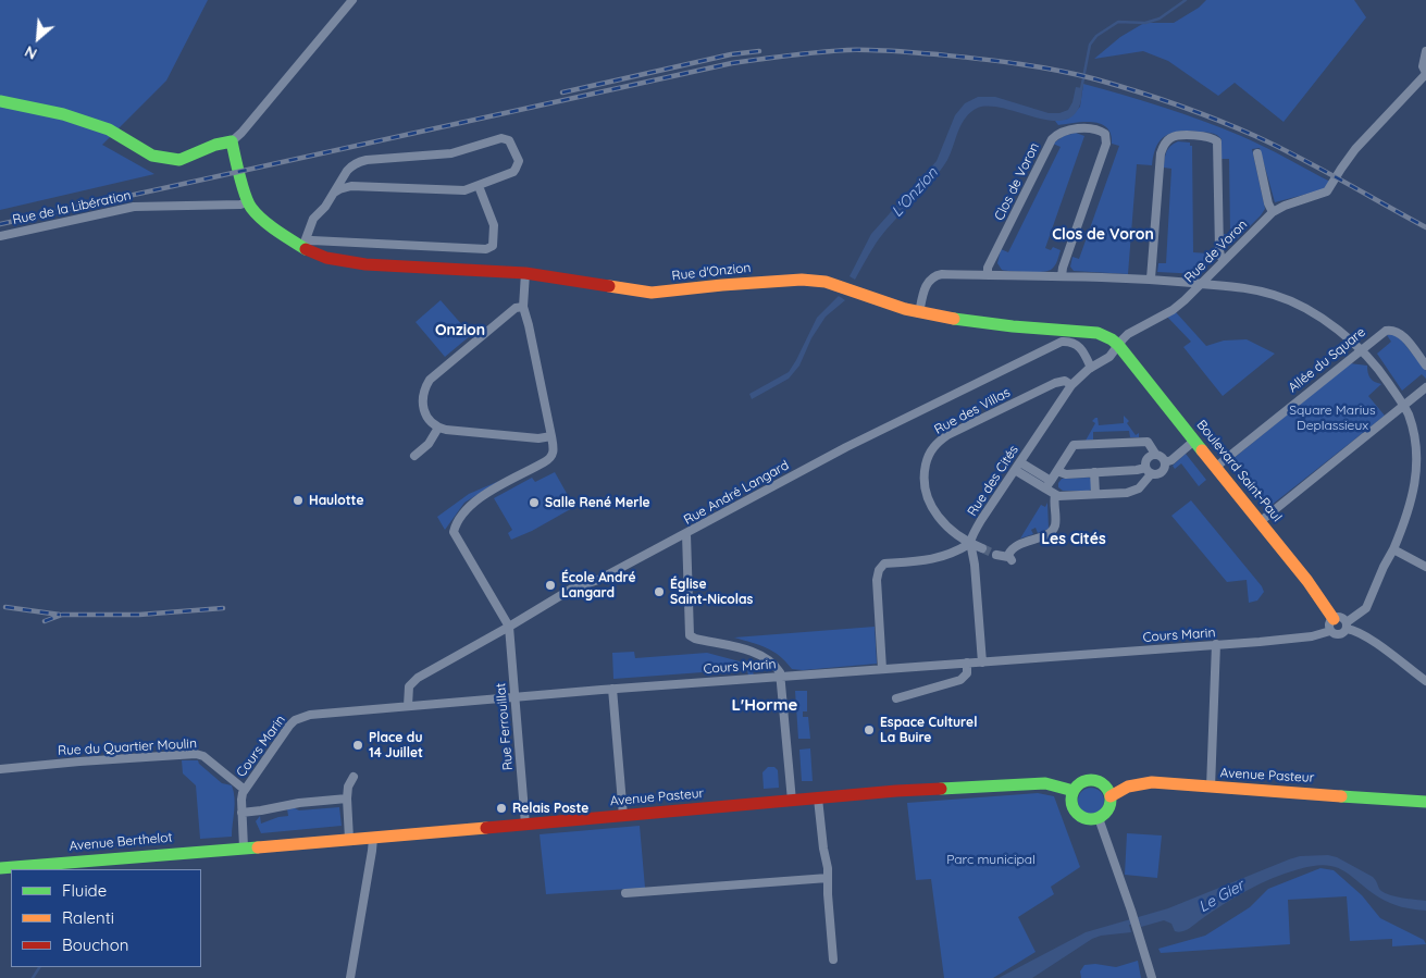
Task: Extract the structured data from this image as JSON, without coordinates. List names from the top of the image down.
{
  "streets": {
    "street": [
      "Clos de Voron",
      "Rue de la Libération",
      "Rue de Voron",
      "Rue d'Onzion",
      "Allée du Square",
      "Rue des Villas",
      "Boulevard Saint-Paul",
      "Rue des Cités",
      "Rue André Langard",
      "Cours Marin",
      "Rue Ferrouillat",
      "Rue du Quartier Moulin",
      "Avenue Pasteur",
      "Avenue Berthelot"
    ]
  },
  "crossings": [
    ["Rue de la Libération", "Rue d'Onzion"],
    ["Rue de Voron", "Rue d'Onzion"],
    ["Rue de Voron", "Boulevard Saint-Paul"],
    ["Rue de Voron", "Rue des Cités"],
    ["Rue d'Onzion", "Boulevard Saint-Paul"],
    ["Rue d'Onzion", "Rue des Cités"],
    ["Allée du Square", "Boulevard Saint-Paul"],
    ["Rue des Villas", "Rue des Cités"],
    ["Boulevard Saint-Paul", "Rue des Cités"],
    ["Boulevard Saint-Paul", "Cours Marin"],
    ["Rue des Cités", "Rue André Langard"],
    ["Rue André Langard", "Cours Marin"],
    ["Rue André Langard", "Rue Ferrouillat"],
    ["Cours Marin", "Rue Ferrouillat"],
    ["Cours Marin", "Rue du Quartier Moulin"],
    ["Cours Marin", "Avenue Pasteur"],
    ["Cours Marin", "Avenue Berthelot"],
    ["Rue Ferrouillat", "Avenue Pasteur"],
    ["Avenue Pasteur", "Avenue Berthelot"]
  ],
  "districts": [
    "Clos de Voron",
    "Onzion",
    "Les Cités",
    "L'Horme"
  ],
  "water": ["L'Onzion", "Le Gier"],
  "parks": ["Square Marius Deplassieux", "Parc municipal"],
  "places": [
    "Haulotte",
    "Salle René Merle",
    "École André Langard",
    "Église Saint-Nicolas",
    "Espace Culturel La Buire",
    "Place du 14 Juillet",
    "Relais Poste"
  ],
  "legend": ["Fluide", "Ralenti", "Bouchon"],
  "north": "bottom left"
}
